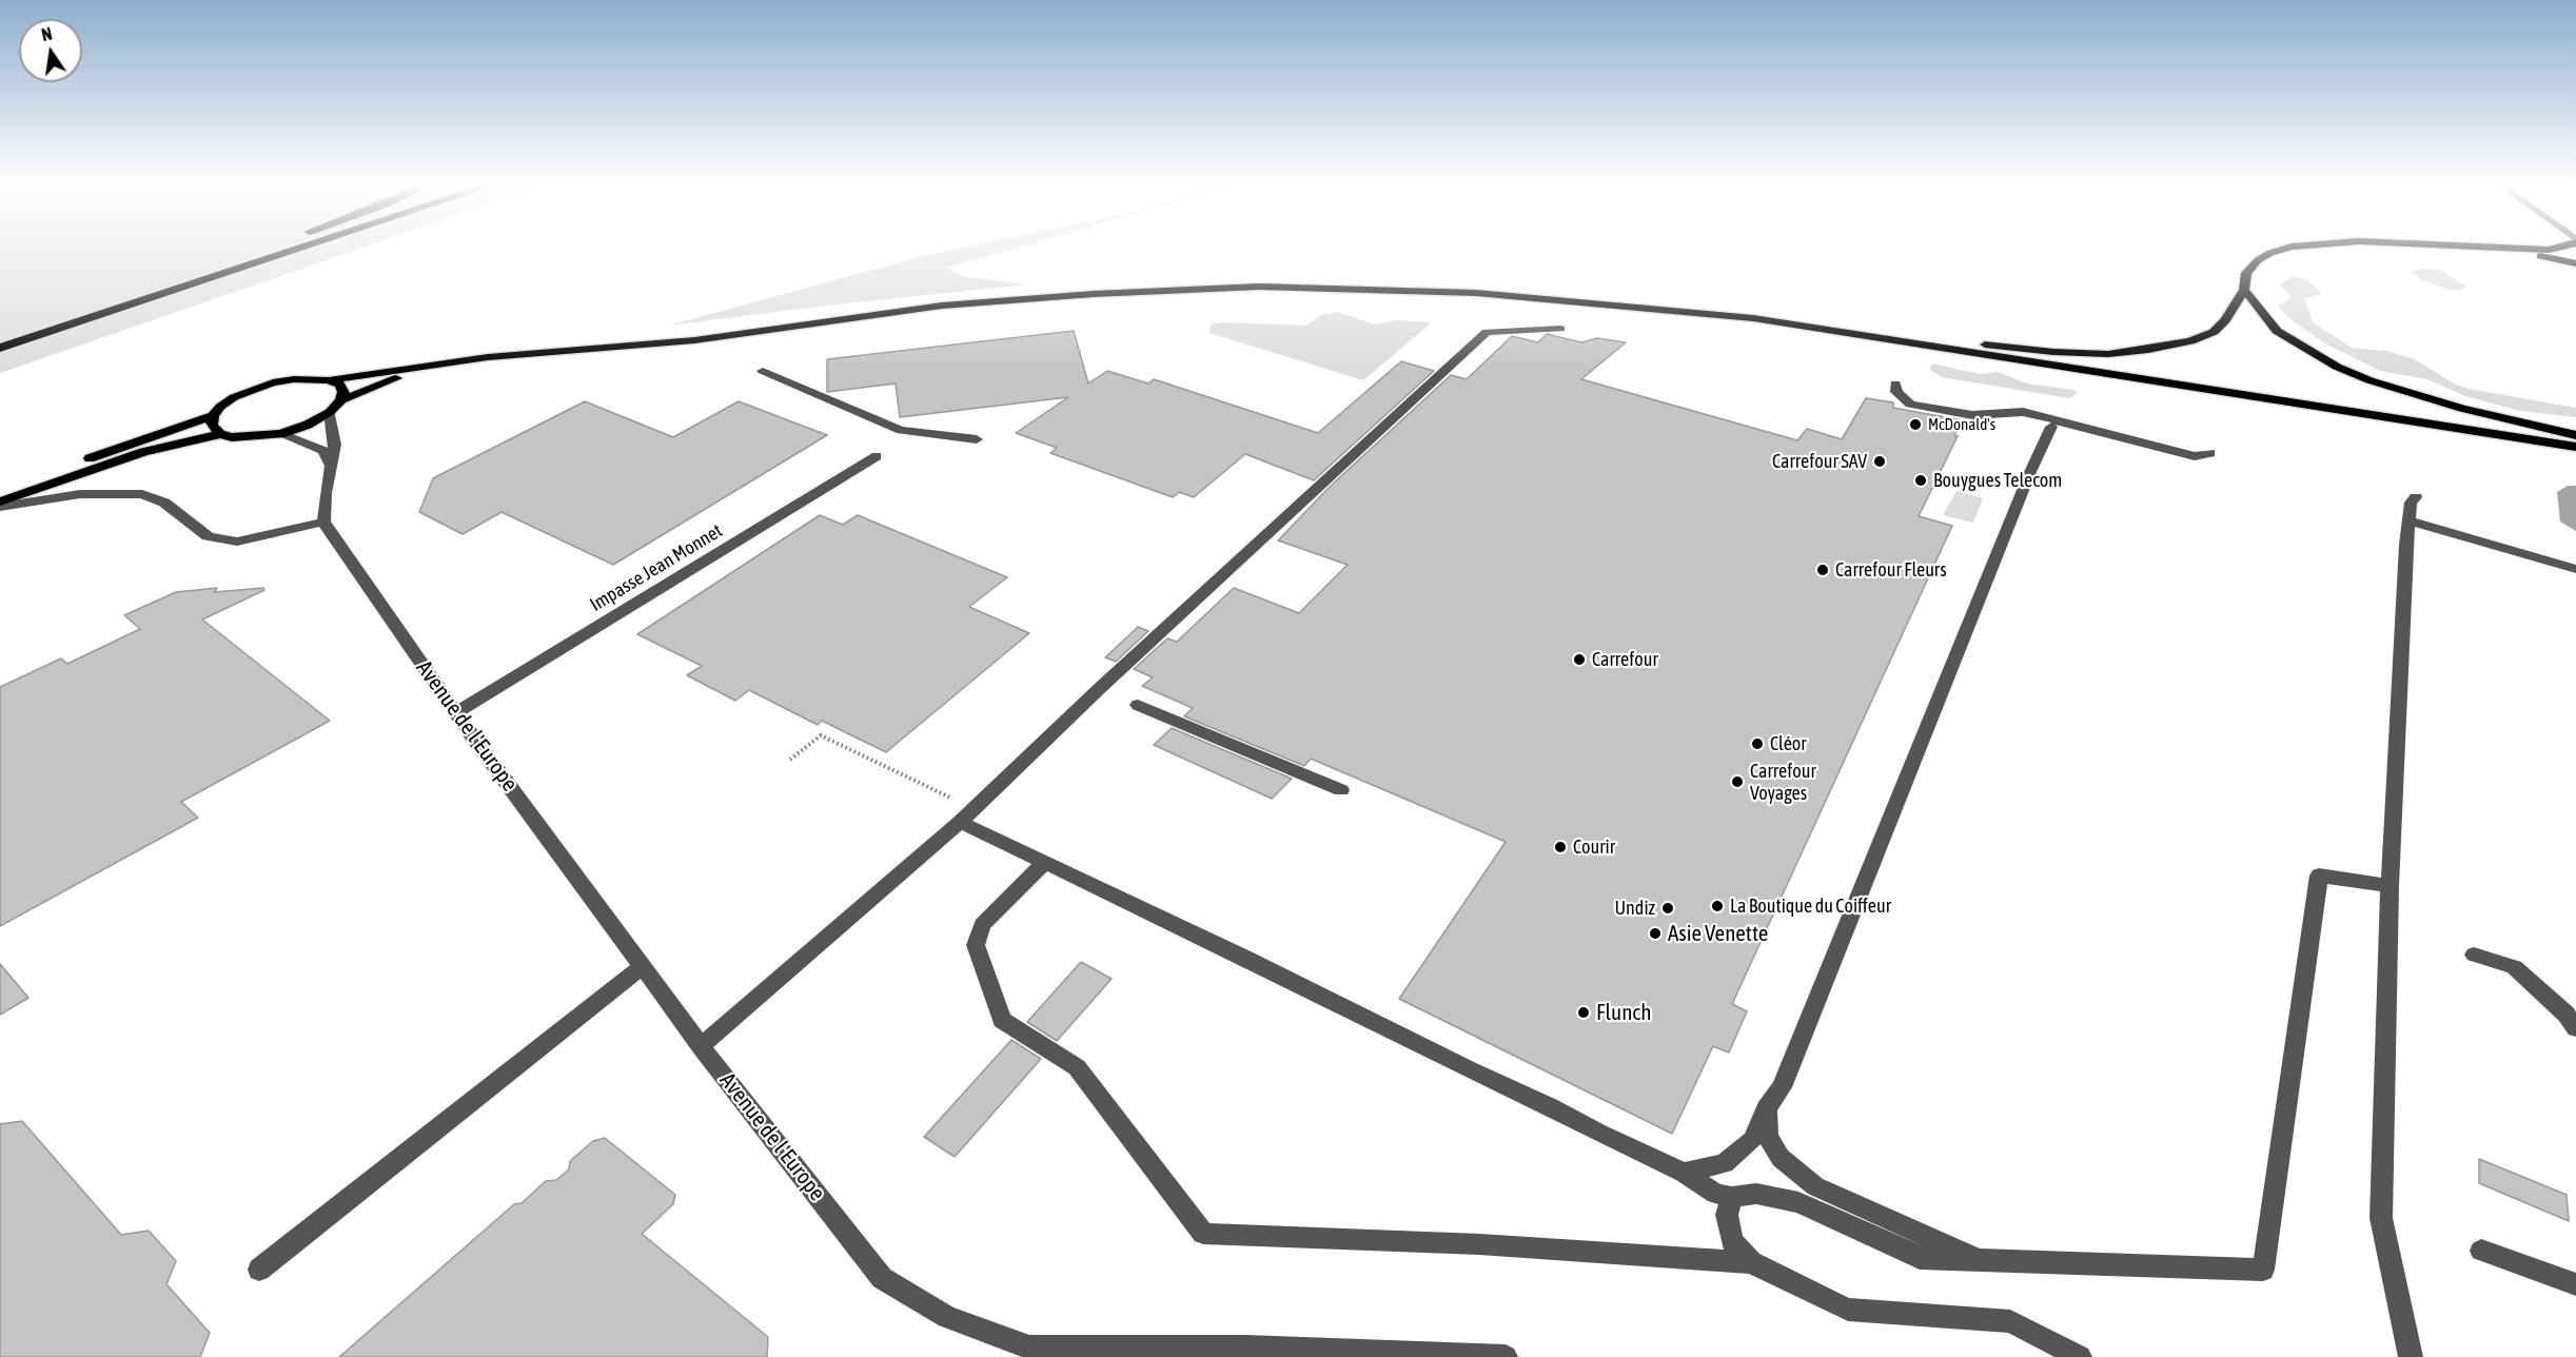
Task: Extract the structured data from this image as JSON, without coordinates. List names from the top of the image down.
{
  "streets": {
    "street": ["Impasse Jean Monnet", "Avenue de l'Europe"]
  },
  "crossings": [
    ["Impasse Jean Monnet", "Avenue de l'Europe"]
  ],
  "places": [
    "McDonald's",
    "Carrefour SAV",
    "Bouygues Telecom",
    "Carrefour Fleurs",
    "Carrefour",
    "Cléor",
    "Carrefour Voyages",
    "Courir",
    "La Boutique du Coiffeur",
    "Undiz",
    "Asie Venette",
    "Flunch"
  ],
  "north": "top"
}
